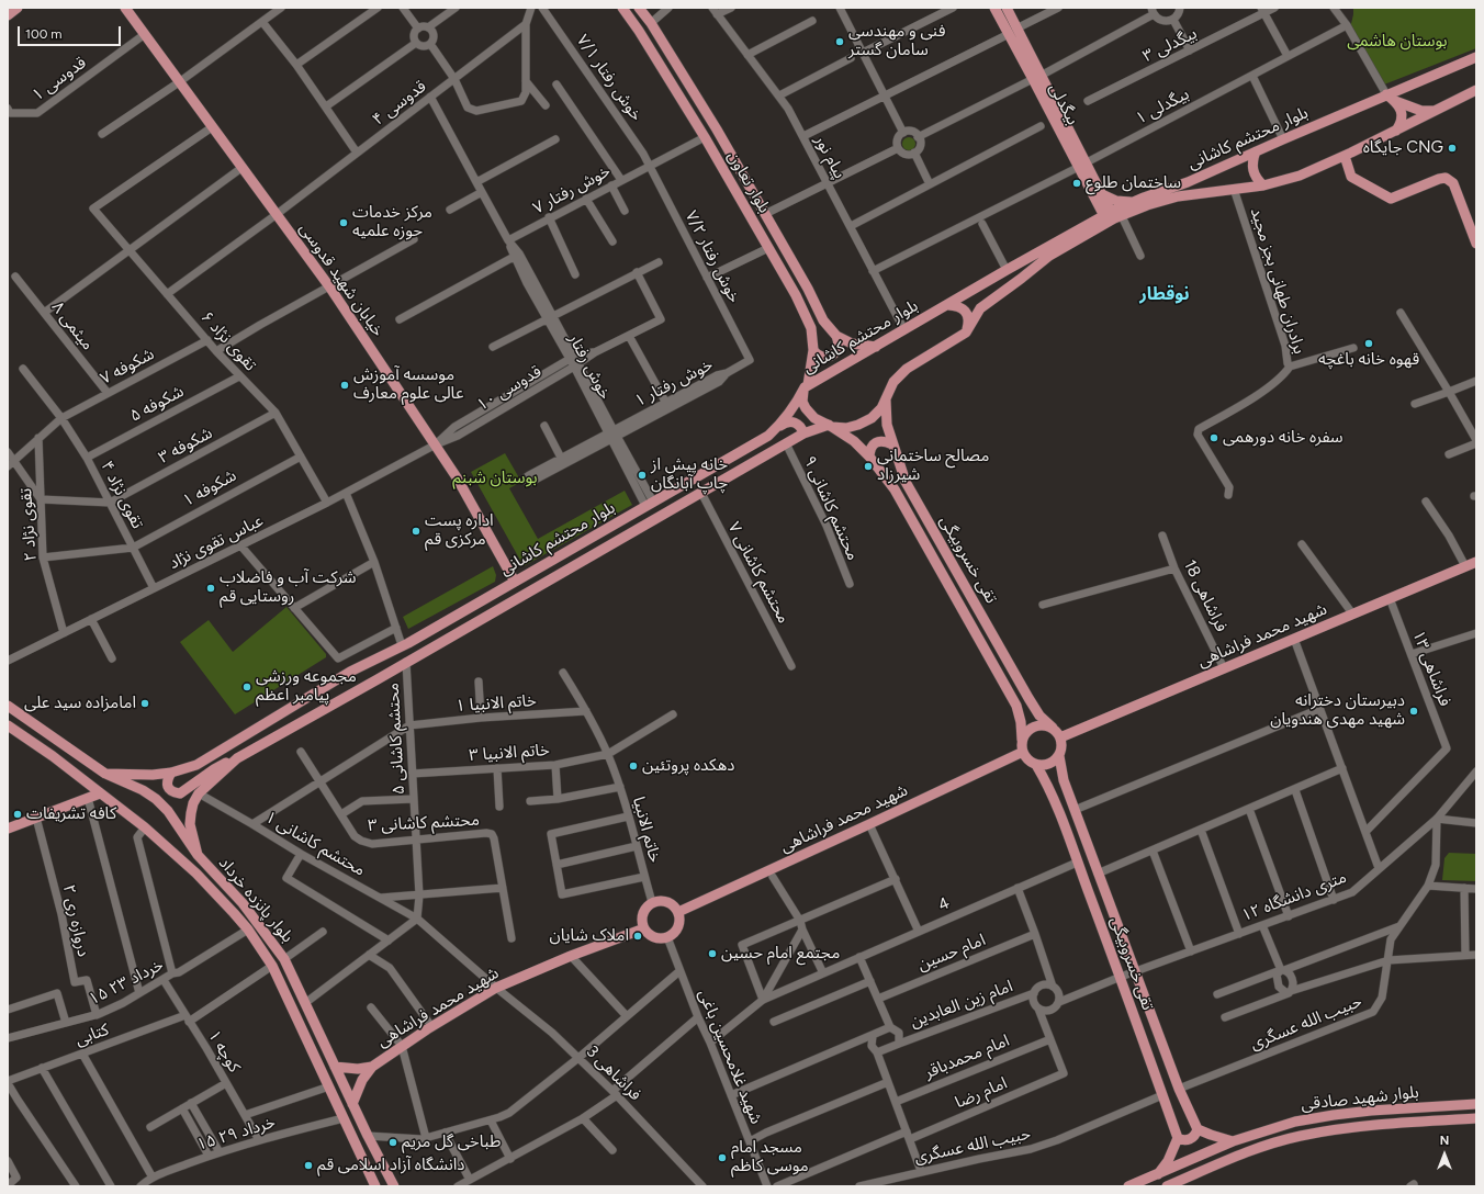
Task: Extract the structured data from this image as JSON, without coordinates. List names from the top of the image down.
{
  "streets": {
    "main road": [
      "بیگدلی",
      "بلوار محتشم کاشانی",
      "بلوار تعاون",
      "خیابان شهید قدوسی",
      "تقی خسروبیگی",
      "شهید محمد فراشاهی",
      "بلوار پانزده خرداد",
      "بلوار شهید صادقی"
    ],
    "street": [
      "بیگدلی ۳",
      "خوش رفتار ۷/۱",
      "قدوسی ۱",
      "قدوسی ۴",
      "بیگدلی ۱",
      "پیام نور",
      "خوش رفتار ۷",
      "خوش رفتار ۷/۲",
      "برادران طهانی بجز مجید",
      "میثمی ۸",
      "تقوی نژاد ۶",
      "شکوفه ۷",
      "خوش رفتار",
      "خوش رفتار ۱",
      "قدوسی ۱۰",
      "شکوفه ۵",
      "شکوفه ۳",
      "شکوفه ۱",
      "تقوی نژاد ۴",
      "محتشم کاشانی ۹",
      "تقوی نژاد ۲",
      "عباس تقوی نژاد",
      "محتشم کاشانی ۷",
      "فراشاهی 18",
      "فراشاهی ۱۳",
      "خاتم الانبیا ۱",
      "محتشم کاشانی ۵",
      "خاتم الانبیا ۳",
      "محتشم کاشانی ۳",
      "خاتم الانبیا",
      "محتشم کاشانی ۱",
      "۱۲ متری دانشگاه",
      "4",
      "دروازه ری ۲",
      "امام حسین",
      "۱۵ خرداد ۲۳",
      "امام زین العابدین",
      "حبیب الله عسگری",
      "کتابی",
      "کوچه ۱",
      "شهید غلامحسین باغی",
      "امام محمدباقر",
      "فراشاهی 3",
      "امام رضا",
      "۱۵ خرداد ۲۹"
    ]
  },
  "crossings": [
    ["خوش رفتار ۷/۱", "خوش رفتار ۷"],
    ["خوش رفتار ۷/۱", "خوش رفتار ۷/۲"],
    ["قدوسی ۱", "خیابان شهید قدوسی"],
    ["قدوسی ۴", "خیابان شهید قدوسی"],
    ["قدوسی ۴", "تقوی نژاد ۶"],
    ["قدوسی ۴", "خوش رفتار"],
    ["بیگدلی", "بیگدلی ۱"],
    ["بیگدلی", "بلوار محتشم کاشانی"],
    ["بیگدلی ۱", "پیام نور"],
    ["بلوار محتشم کاشانی", "پیام نور"],
    ["بلوار محتشم کاشانی", "بلوار تعاون"],
    ["بلوار محتشم کاشانی", "خیابان شهید قدوسی"],
    ["بلوار محتشم کاشانی", "برادران طهانی بجز مجید"],
    ["بلوار محتشم کاشانی", "خوش رفتار"],
    ["بلوار محتشم کاشانی", "محتشم کاشانی ۹"],
    ["بلوار محتشم کاشانی", "تقی خسروبیگی"],
    ["بلوار محتشم کاشانی", "محتشم کاشانی ۷"],
    ["بلوار محتشم کاشانی", "محتشم کاشانی ۵"],
    ["بلوار محتشم کاشانی", "محتشم کاشانی ۱"],
    ["بلوار محتشم کاشانی", "بلوار پانزده خرداد"],
    ["بلوار تعاون", "خوش رفتار ۷"],
    ["بلوار تعاون", "تقی خسروبیگی"],
    ["خوش رفتار ۷", "خوش رفتار ۷/۲"],
    ["خوش رفتار ۷", "خوش رفتار"],
    ["خوش رفتار ۷/۲", "خوش رفتار ۱"],
    ["خیابان شهید قدوسی", "تقوی نژاد ۶"],
    ["خیابان شهید قدوسی", "قدوسی ۱۰"],
    ["خیابان شهید قدوسی", "عباس تقوی نژاد"],
    ["میثمی ۸", "شکوفه ۷"],
    ["تقوی نژاد ۶", "شکوفه ۷"],
    ["تقوی نژاد ۶", "شکوفه ۵"],
    ["تقوی نژاد ۶", "شکوفه ۳"],
    ["تقوی نژاد ۶", "شکوفه ۱"],
    ["تقوی نژاد ۶", "عباس تقوی نژاد"],
    ["شکوفه ۷", "تقوی نژاد ۴"],
    ["شکوفه ۷", "تقوی نژاد ۲"],
    ["خوش رفتار", "خوش رفتار ۱"],
    ["خوش رفتار", "قدوسی ۱۰"],
    ["قدوسی ۱۰", "عباس تقوی نژاد"],
    ["شکوفه ۵", "تقوی نژاد ۴"],
    ["شکوفه ۳", "تقوی نژاد ۴"],
    ["شکوفه ۱", "تقوی نژاد ۴"],
    ["تقوی نژاد ۴", "عباس تقوی نژاد"],
    ["تقوی نژاد ۲", "عباس تقوی نژاد"],
    ["تقی خسروبیگی", "شهید محمد فراشاهی"],
    ["تقی خسروبیگی", "۱۲ متری دانشگاه"],
    ["تقی خسروبیگی", "4"],
    ["تقی خسروبیگی", "حبیب الله عسگری"],
    ["فراشاهی 18", "شهید محمد فراشاهی"],
    ["شهید محمد فراشاهی", "فراشاهی ۱۳"],
    ["شهید محمد فراشاهی", "خاتم الانبیا"],
    ["شهید محمد فراشاهی", "شهید غلامحسین باغی"],
    ["شهید محمد فراشاهی", "فراشاهی 3"],
    ["خاتم الانبیا ۱", "محتشم کاشانی ۵"],
    ["خاتم الانبیا ۱", "خاتم الانبیا"],
    ["محتشم کاشانی ۵", "خاتم الانبیا ۳"],
    ["محتشم کاشانی ۵", "محتشم کاشانی ۳"],
    ["محتشم کاشانی ۵", "محتشم کاشانی ۱"],
    ["محتشم کاشانی ۵", "فراشاهی 3"],
    ["خاتم الانبیا ۳", "خاتم الانبیا"],
    ["خاتم الانبیا", "شهید غلامحسین باغی"],
    ["محتشم کاشانی ۱", "فراشاهی 3"],
    ["۱۲ متری دانشگاه", "امام زین العابدین"],
    ["۱۲ متری دانشگاه", "حبیب الله عسگری"],
    ["بلوار پانزده خرداد", "۱۵ خرداد ۲۳"],
    ["بلوار پانزده خرداد", "کتابی"],
    ["بلوار پانزده خرداد", "۱۵ خرداد ۲۹"],
    ["دروازه ری ۲", "۱۵ خرداد ۲۳"],
    ["۱۵ خرداد ۲۳", "کوچه ۱"],
    ["کتابی", "کوچه ۱"],
    ["کوچه ۱", "۱۵ خرداد ۲۹"],
    ["امام محمدباقر", "امام رضا"]
  ],
  "districts": ["نوقطار"],
  "parks": ["بوستان هاشمی", "بوستان شبنم"],
  "places": [
    "فنی و مهندسی سامان گستر",
    "جایگاه CNG",
    "ساختمان طلوع",
    "مرکز خدمات حوزه علمیه",
    "قهوه خانه باغچه",
    "موسسه آموزش عالی علوم معارف",
    "سفره خانه دورهمی",
    "مصالح ساختمانی شیرزاد",
    "خانه پیش از چاپ آبانگان",
    "اداره پست مرکزی قم",
    "شرکت آب و فاضلاب روستایی قم",
    "مجموعه ورزشی پیامبر اعظم",
    "امامزاده سید علی",
    "دبیرستان دخترانه شهید مهدی هندویان",
    "دهکده پروتئین",
    "کافه تشریفات",
    "املاک شایان",
    "مجتمع امام حسین",
    "طباخی گل مریم",
    "مسجد امام موسی کاظم",
    "دانشگاه آزاد اسلامی قم"
  ],
  "scale_bar": "100 m",
  "north": "top"
}
